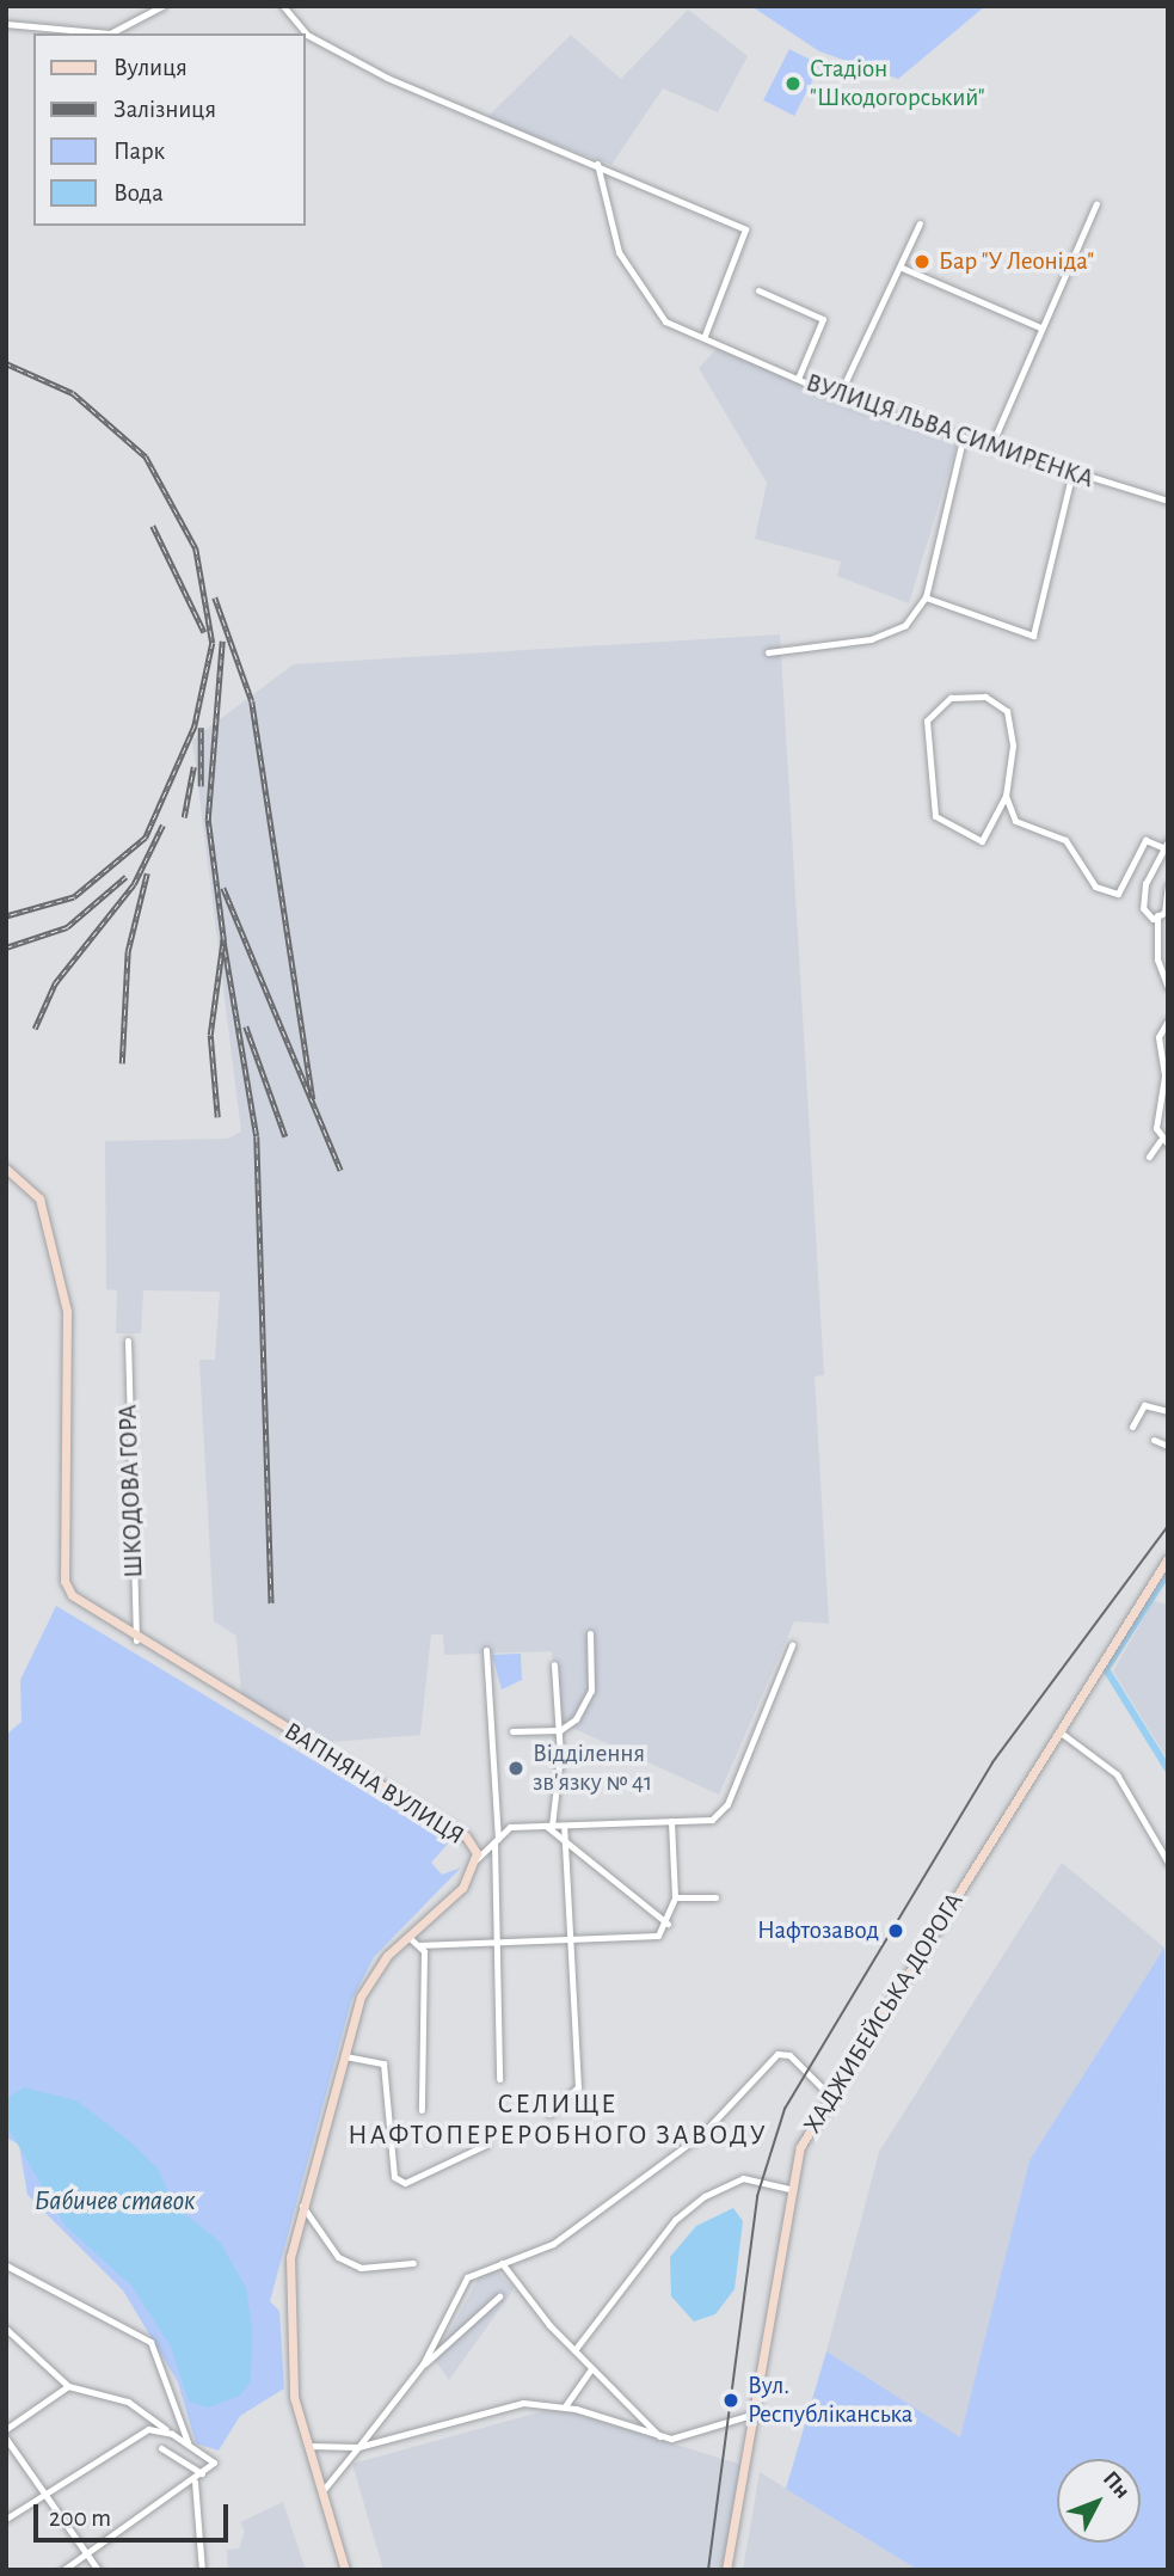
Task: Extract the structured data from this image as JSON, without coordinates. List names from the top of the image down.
{
  "streets": {
    "street": [
      "ВУЛИЦЯ ЛЬВА СИМИРЕНКА",
      "ШКОДОВА ГОРА",
      "ВАПНЯНА ВУЛИЦЯ",
      "ХАДЖИБЕЙСЬКА ДОРОГА"
    ]
  },
  "crossings": [
    ["ШКОДОВА ГОРА", "ВАПНЯНА ВУЛИЦЯ"]
  ],
  "districts": ["СЕЛИЩЕ НАФТОПЕРЕРОБНОГО ЗАВОДУ"],
  "water": ["Бабичев ставок"],
  "places": [
    "Стадіон \"Шкодогорський\"",
    "Бар \"У Леоніда\"",
    "Відділення зв'язку № 41",
    "Нафтозавод",
    "Вул. Республіканська"
  ],
  "legend": [
    "Вулиця",
    "Залізниця",
    "Парк",
    "Вода"
  ],
  "scale_bar": "200 m",
  "north": "top right"
}
